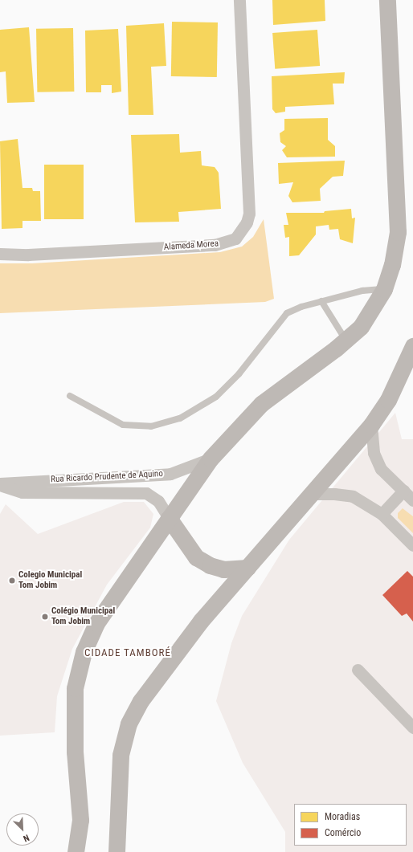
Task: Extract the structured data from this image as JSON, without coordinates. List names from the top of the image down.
{
  "streets": {
    "street": ["Alameda Morea", "Rua Ricardo Prudente de Aquino"]
  },
  "districts": ["CIDADE TAMBORÉ"],
  "places": ["Colegio Municipal Tom Jobim", "Colégio Municipal Tom Jobim"],
  "legend": ["Moradias", "Comércio"],
  "north": "bottom right"
}
